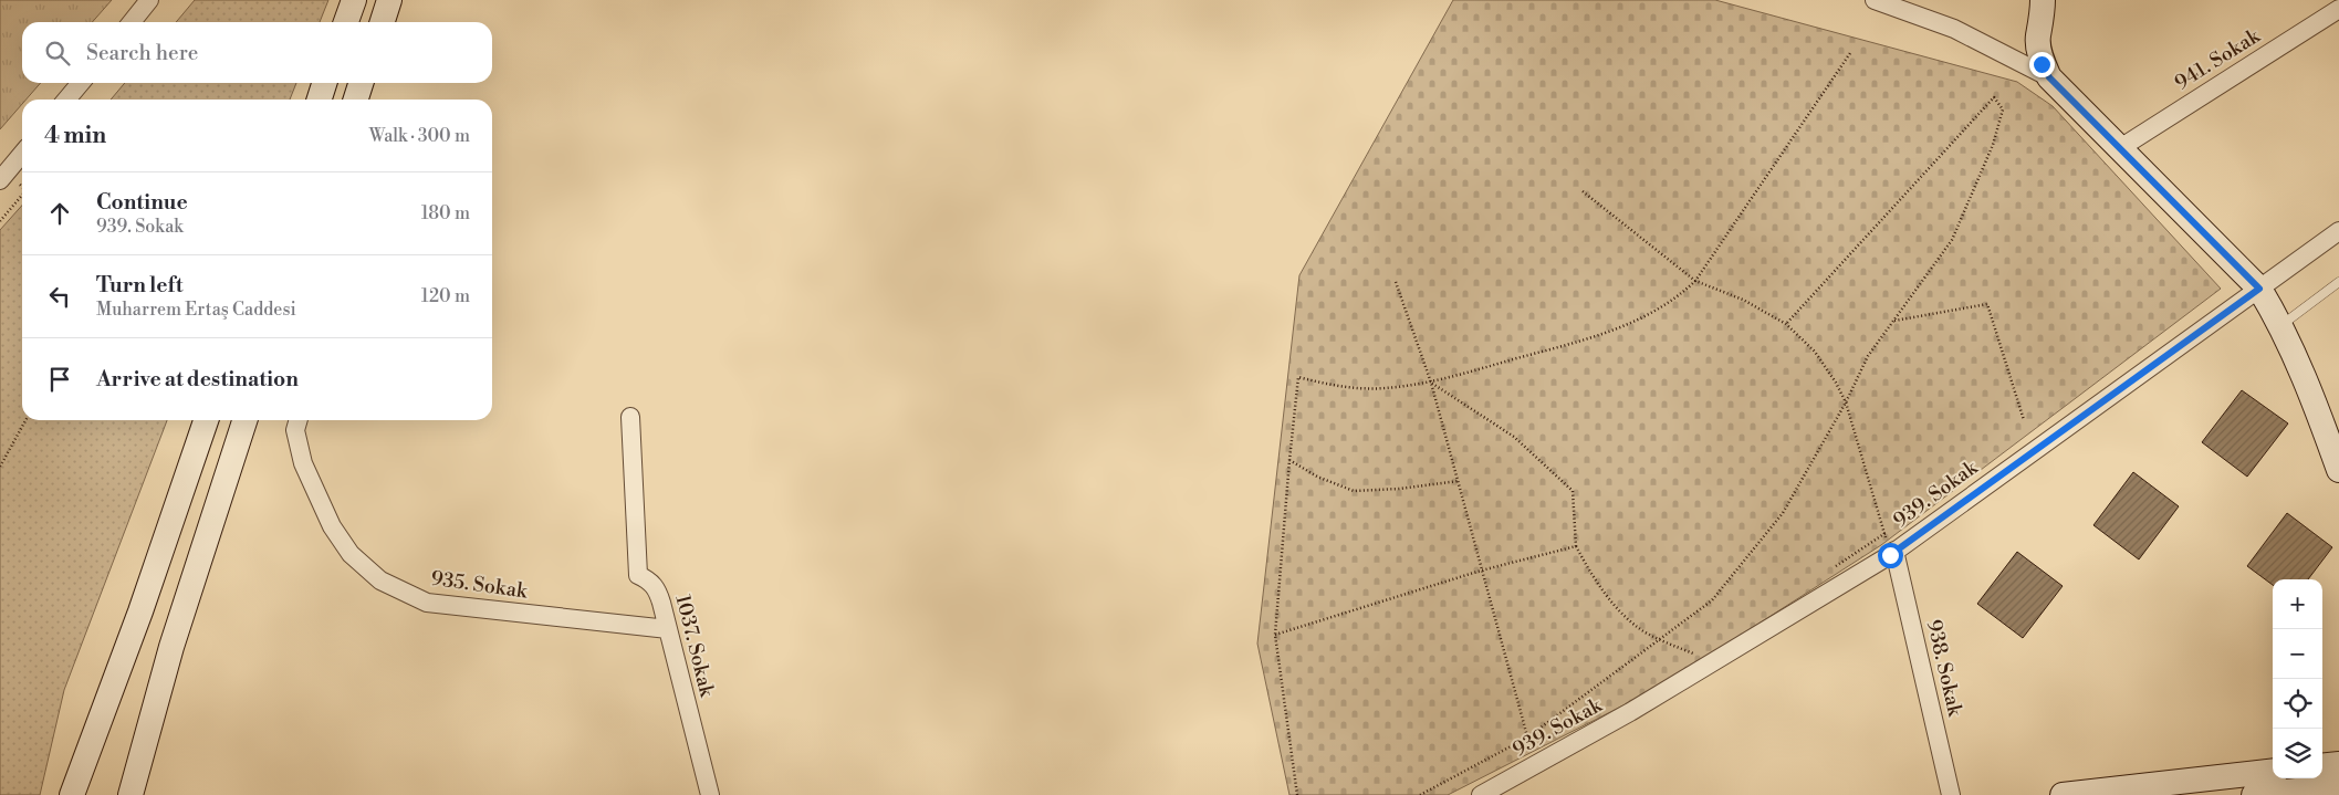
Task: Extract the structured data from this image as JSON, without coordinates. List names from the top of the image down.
{
  "streets": {
    "street": [
      "941. Sokak",
      "939. Sokak",
      "935. Sokak",
      "1037. Sokak",
      "938. Sokak"
    ]
  },
  "crossings": [
    ["939. Sokak", "938. Sokak"],
    ["935. Sokak", "1037. Sokak"]
  ],
  "page": {
    "search": "Search here",
    "heading": ["4 min", "Walk · 300 m"],
    "list": [
      ["Continue", "939. Sokak", "180 m"],
      ["Turn left", "Muharrem Ertaş Caddesi", "120 m"],
      "Arrive at destination"
    ],
    "map_buttons": ["+", "−"]
  }
}
